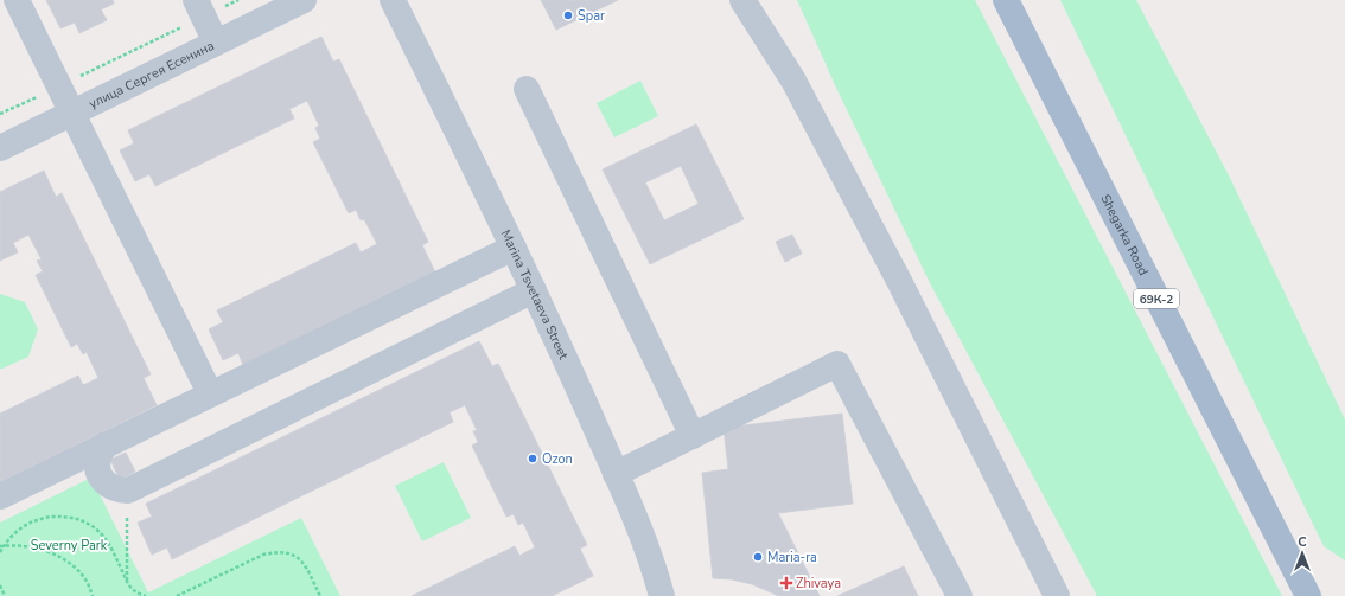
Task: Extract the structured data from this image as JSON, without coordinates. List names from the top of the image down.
{
  "streets": {
    "main road": ["Shegarka Road", "69К-2"],
    "street": ["улица Сергея Есенина", "Marina Tsvetaeva Street"]
  },
  "parks": ["Severny Park"],
  "places": {
    "other": ["Spar", "Ozon", "Maria-ra"],
    "health": ["Zhivaya"]
  },
  "north": "top"
}
